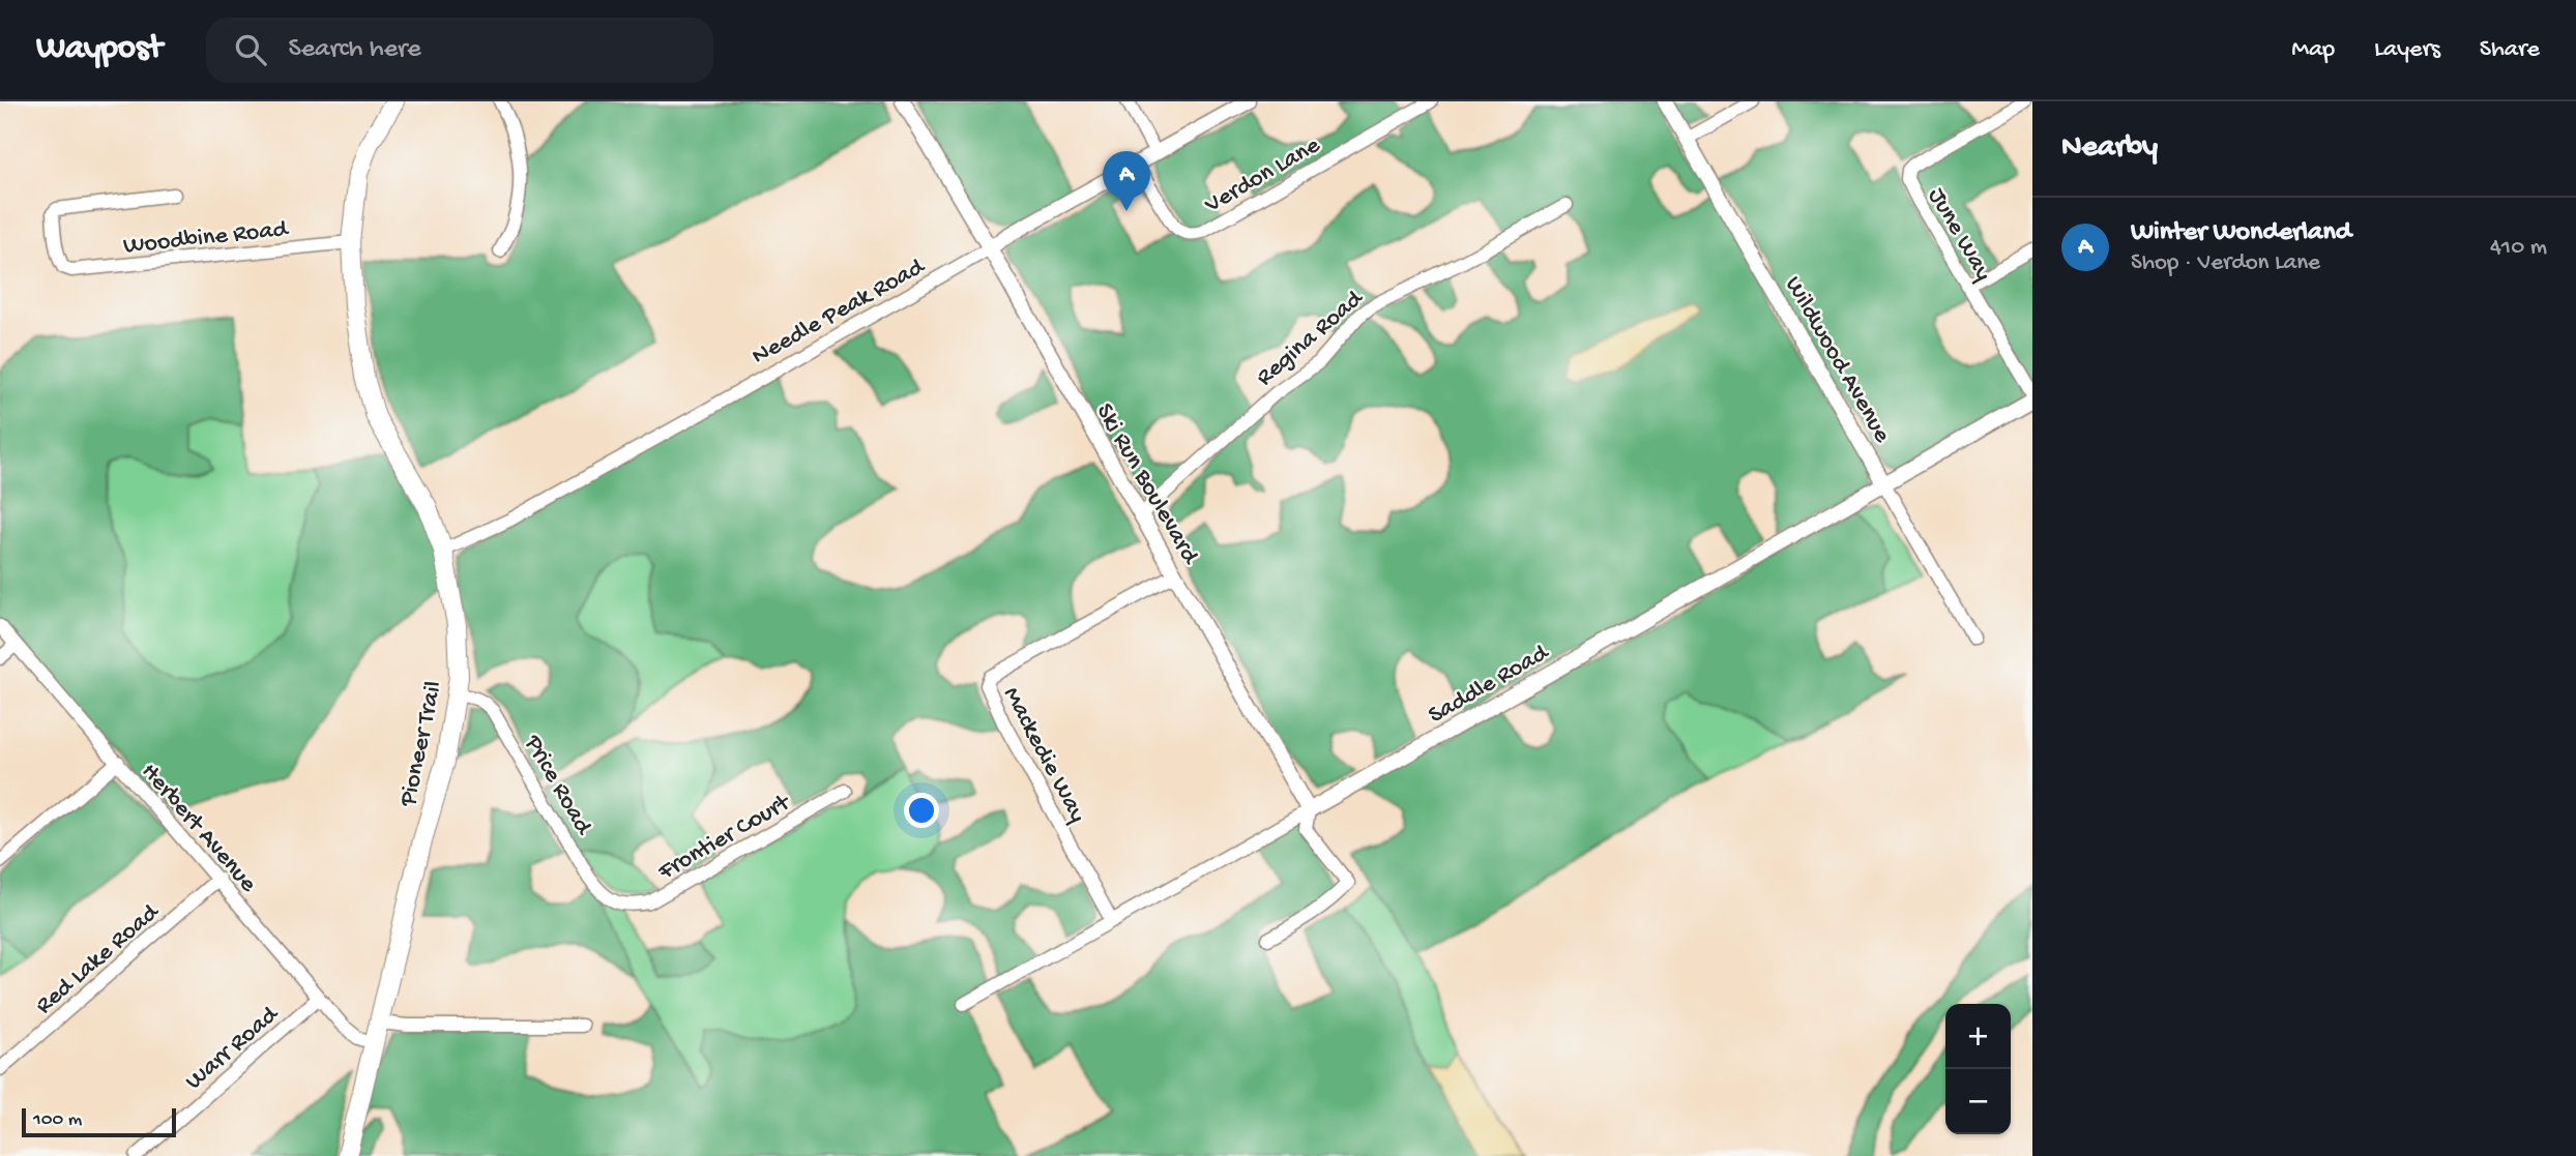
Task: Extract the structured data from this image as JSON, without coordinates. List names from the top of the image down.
{
  "streets": {
    "main road": ["Pioneer Trail"],
    "street": [
      "Verdon Lane",
      "June Way",
      "Woodbine Road",
      "Needle Peak Road",
      "Regina Road",
      "Wildwood Avenue",
      "Ski Run Boulevard",
      "Saddle Road",
      "Mackedie Way",
      "Price Road",
      "Herbert Avenue",
      "Frontier Court",
      "Red Lake Road",
      "Warr Road"
    ]
  },
  "crossings": [
    ["Verdon Lane", "Needle Peak Road"],
    ["June Way", "Saddle Road"],
    ["Woodbine Road", "Pioneer Trail"],
    ["Needle Peak Road", "Ski Run Boulevard"],
    ["Needle Peak Road", "Pioneer Trail"],
    ["Regina Road", "Ski Run Boulevard"],
    ["Wildwood Avenue", "Saddle Road"],
    ["Ski Run Boulevard", "Saddle Road"],
    ["Ski Run Boulevard", "Mackedie Way"],
    ["Saddle Road", "Mackedie Way"],
    ["Pioneer Trail", "Price Road"],
    ["Pioneer Trail", "Herbert Avenue"],
    ["Price Road", "Frontier Court"],
    ["Herbert Avenue", "Red Lake Road"],
    ["Herbert Avenue", "Warr Road"]
  ],
  "scale_bar": "100 m",
  "page": {
    "header": "Waypost",
    "search": "Search here",
    "nav": ["Map", "Layers", "Share"],
    "heading": "Nearby",
    "pins": "A",
    "list": [
      {
        "mark": "A",
        "name": "Winter Wonderland",
        "note": "Shop · Verdon Lane",
        "value": "410 m"
      }
    ],
    "map_buttons": ["+", "−"],
    "scale": "100 m"
  }
}
